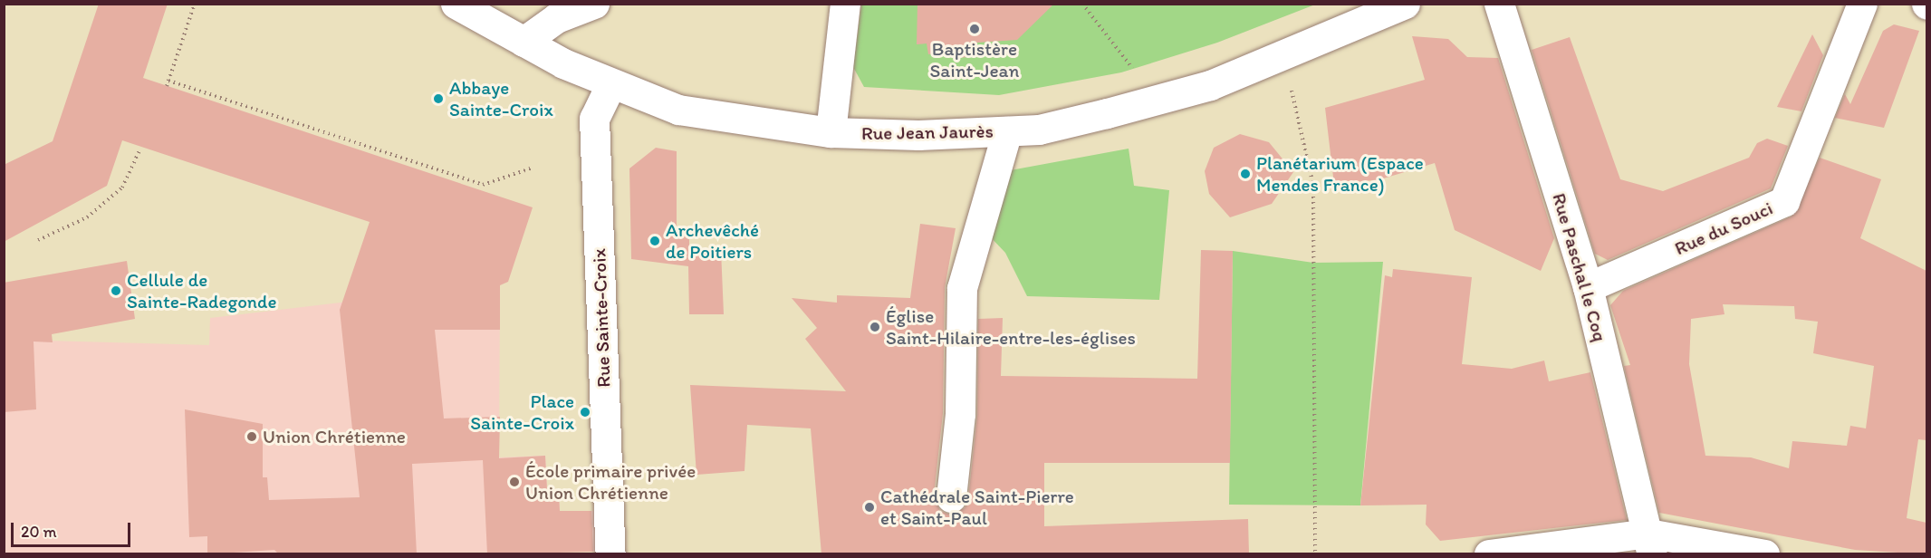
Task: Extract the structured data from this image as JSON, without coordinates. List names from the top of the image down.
{
  "streets": {
    "street": [
      "Rue Jean Jaurès",
      "Rue du Souci",
      "Rue Paschal le Coq",
      "Rue Sainte-Croix"
    ]
  },
  "crossings": [
    ["Rue Jean Jaurès", "Rue Sainte-Croix"],
    ["Rue du Souci", "Rue Paschal le Coq"]
  ],
  "places": [
    "Baptistère Saint-Jean",
    "Abbaye Sainte-Croix",
    "Planétarium (Espace Mendes France)",
    "Archevêché de Poitiers",
    "Cellule de Sainte-Radegonde",
    "Église Saint-Hilaire-entre-les-églises",
    "Place Sainte-Croix",
    "Union Chrétienne",
    "École primaire privée Union Chrétienne",
    "Cathédrale Saint-Pierre et Saint-Paul"
  ],
  "scale_bar": "20 m"
}
